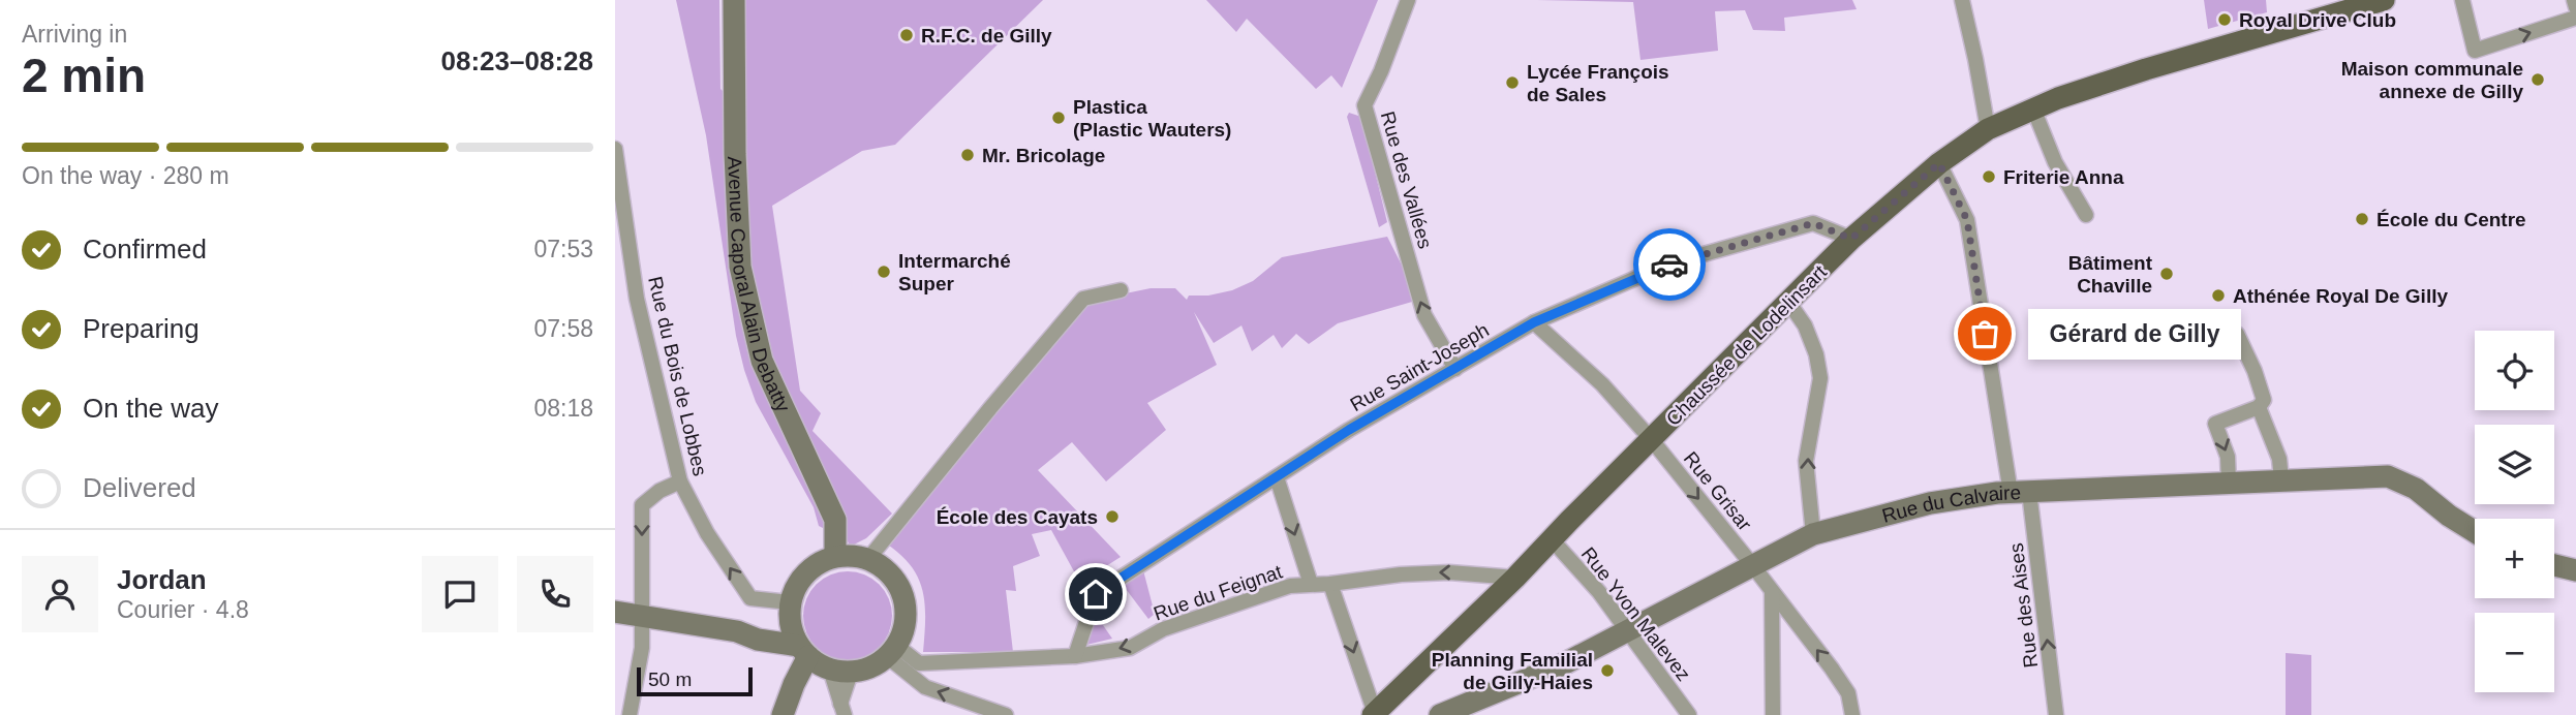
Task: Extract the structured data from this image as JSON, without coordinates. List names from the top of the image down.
{
  "streets": {
    "main road": ["Avenue Caporal Alain Debatty", "Chaussée de Lodelinsart", "Rue du Calvaire"],
    "street": [
      "Rue des Vallées",
      "Rue Saint-Joseph",
      "Rue du Bois de Lobbes",
      "Rue Grisar",
      "Rue du Feignat",
      "Rue des Aises",
      "Rue Yvon Malevez"
    ]
  },
  "crossings": [
    ["Rue des Vallées", "Rue Saint-Joseph"],
    ["Avenue Caporal Alain Debatty", "Rue du Bois de Lobbes"],
    ["Avenue Caporal Alain Debatty", "Rue du Feignat"],
    ["Chaussée de Lodelinsart", "Rue Saint-Joseph"],
    ["Chaussée de Lodelinsart", "Rue Grisar"],
    ["Chaussée de Lodelinsart", "Rue du Feignat"],
    ["Chaussée de Lodelinsart", "Rue des Aises"],
    ["Chaussée de Lodelinsart", "Rue Yvon Malevez"],
    ["Rue Saint-Joseph", "Rue Grisar"],
    ["Rue Saint-Joseph", "Rue du Feignat"],
    ["Rue du Bois de Lobbes", "Rue du Feignat"],
    ["Rue Grisar", "Rue du Calvaire"],
    ["Rue du Calvaire", "Rue des Aises"],
    ["Rue du Calvaire", "Rue Yvon Malevez"]
  ],
  "one_way": ["Rue des Vallées", "Rue du Feignat", "Rue des Aises"],
  "places": [
    "Royal Drive Club",
    "R.F.C. de Gilly",
    "Maison communale annexe de Gilly",
    "Lycée François de Sales",
    "Plastica (Plastic Wauters)",
    "Mr. Bricolage",
    "Friterie Anna",
    "École du Centre",
    "Intermarché Super",
    "Bâtiment Chaville",
    "Athénée Royal De Gilly",
    "Gérard de Gilly",
    "École des Cayats",
    "Planning Familial de Gilly-Haies"
  ],
  "scale_bar": "50 m",
  "page": {
    "heading": ["2 min", "Arriving in", "08:23–08:28"],
    "panel": ["Jordan", "Courier · 4.8"],
    "bar": "On the way · 280 m",
    "list": [
      ["Confirmed", "07:53"],
      ["Preparing", "07:58"],
      ["On the way", "08:18"],
      "Delivered"
    ],
    "bubble": "Gérard de Gilly",
    "map_buttons": ["+", "−"],
    "scale": "50 m"
  }
}
